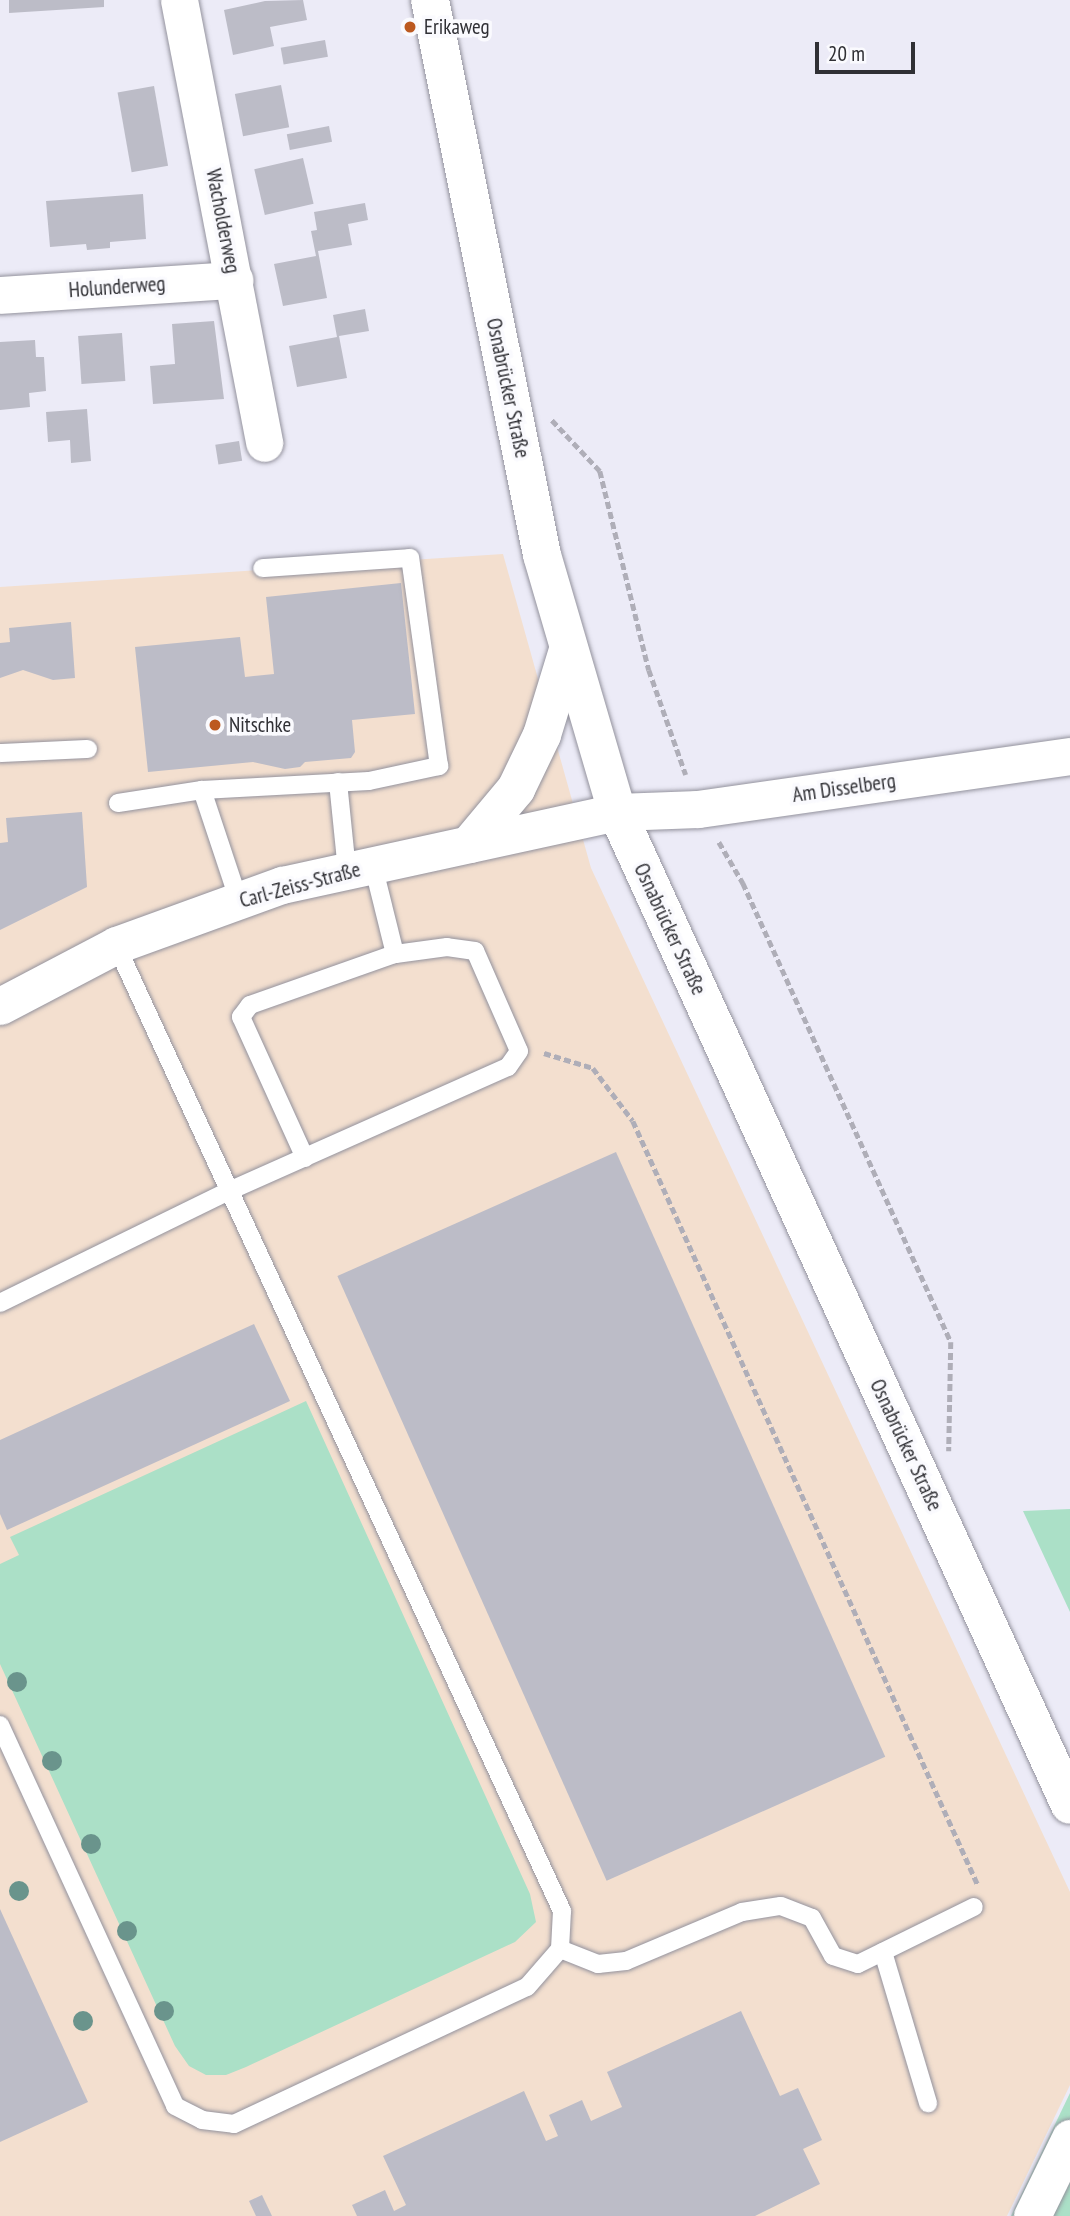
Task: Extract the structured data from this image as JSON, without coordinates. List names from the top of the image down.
{
  "streets": {
    "main road": ["Osnabrücker Straße"],
    "street": [
      "Wacholderweg",
      "Holunderweg",
      "Am Disselberg",
      "Carl-Zeiss-Straße"
    ]
  },
  "crossings": [
    ["Wacholderweg", "Holunderweg"],
    ["Osnabrücker Straße", "Am Disselberg"],
    ["Osnabrücker Straße", "Carl-Zeiss-Straße"],
    ["Am Disselberg", "Carl-Zeiss-Straße"]
  ],
  "places": ["Erikaweg", "Nitschke"],
  "scale_bar": "20 m"
}
